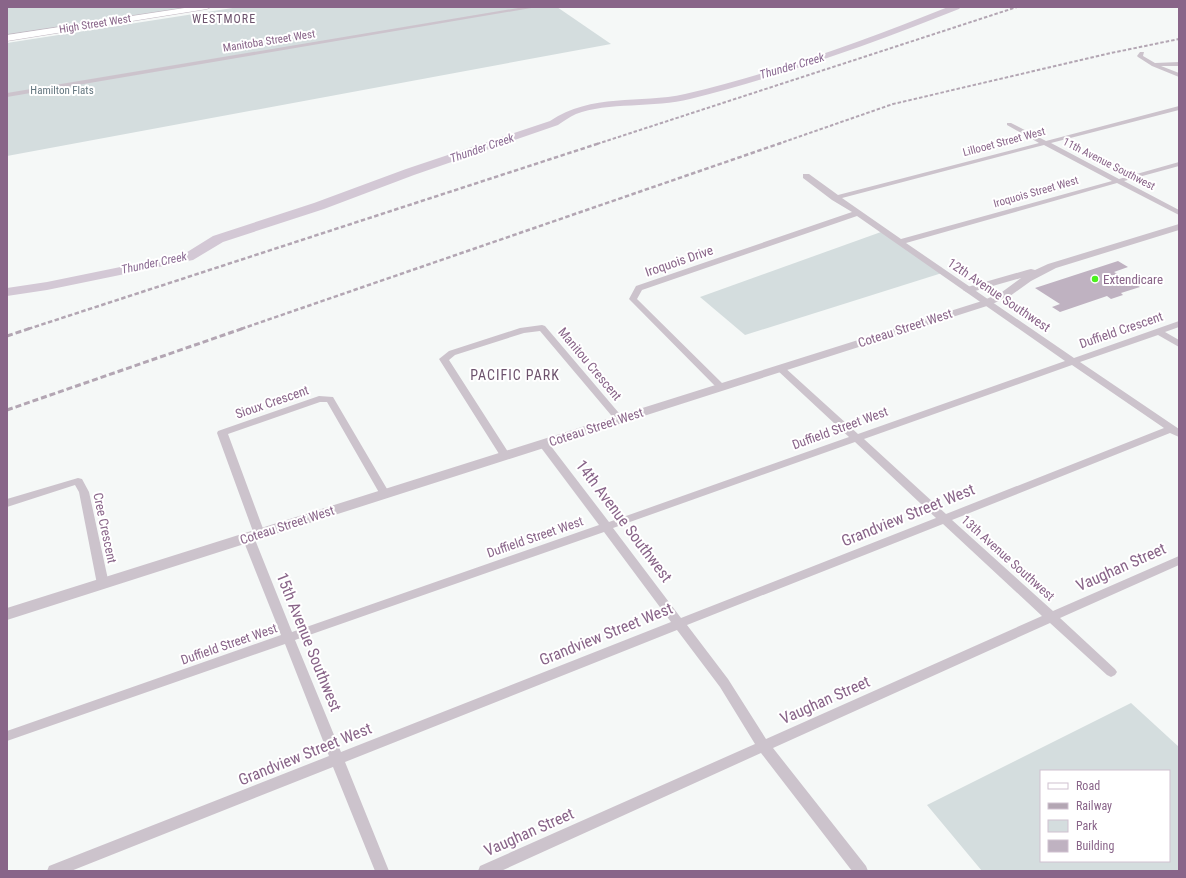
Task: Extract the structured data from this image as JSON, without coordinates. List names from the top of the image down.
{
  "streets": {
    "main road": ["High Street West"],
    "street": [
      "Manitoba Street West",
      "Lillooet Street West",
      "11th Avenue Southwest",
      "Iroquois Street West",
      "Iroquois Drive",
      "12th Avenue Southwest",
      "Coteau Street West",
      "Duffield Crescent",
      "Manitou Crescent",
      "Sioux Crescent",
      "Duffield Street West",
      "Grandview Street West",
      "14th Avenue Southwest",
      "Cree Crescent",
      "13th Avenue Southwest",
      "Vaughan Street",
      "15th Avenue Southwest"
    ]
  },
  "crossings": [
    ["Lillooet Street West", "11th Avenue Southwest"],
    ["Lillooet Street West", "12th Avenue Southwest"],
    ["11th Avenue Southwest", "Iroquois Street West"],
    ["Iroquois Street West", "12th Avenue Southwest"],
    ["Iroquois Drive", "12th Avenue Southwest"],
    ["Iroquois Drive", "Coteau Street West"],
    ["12th Avenue Southwest", "Coteau Street West"],
    ["12th Avenue Southwest", "Duffield Crescent"],
    ["12th Avenue Southwest", "Duffield Street West"],
    ["12th Avenue Southwest", "Grandview Street West"],
    ["Coteau Street West", "Manitou Crescent"],
    ["Coteau Street West", "Sioux Crescent"],
    ["Coteau Street West", "14th Avenue Southwest"],
    ["Coteau Street West", "Cree Crescent"],
    ["Coteau Street West", "13th Avenue Southwest"],
    ["Coteau Street West", "15th Avenue Southwest"],
    ["Duffield Crescent", "Duffield Street West"],
    ["Sioux Crescent", "15th Avenue Southwest"],
    ["Duffield Street West", "14th Avenue Southwest"],
    ["Duffield Street West", "13th Avenue Southwest"],
    ["Duffield Street West", "15th Avenue Southwest"],
    ["Grandview Street West", "14th Avenue Southwest"],
    ["Grandview Street West", "13th Avenue Southwest"],
    ["Grandview Street West", "15th Avenue Southwest"],
    ["14th Avenue Southwest", "Vaughan Street"],
    ["13th Avenue Southwest", "Vaughan Street"]
  ],
  "districts": ["WESTMORE", "PACIFIC PARK"],
  "water": ["Thunder Creek"],
  "parks": ["Hamilton Flats"],
  "places": ["Extendicare"],
  "legend": [
    "Road",
    "Railway",
    "Park",
    "Building"
  ]
}
